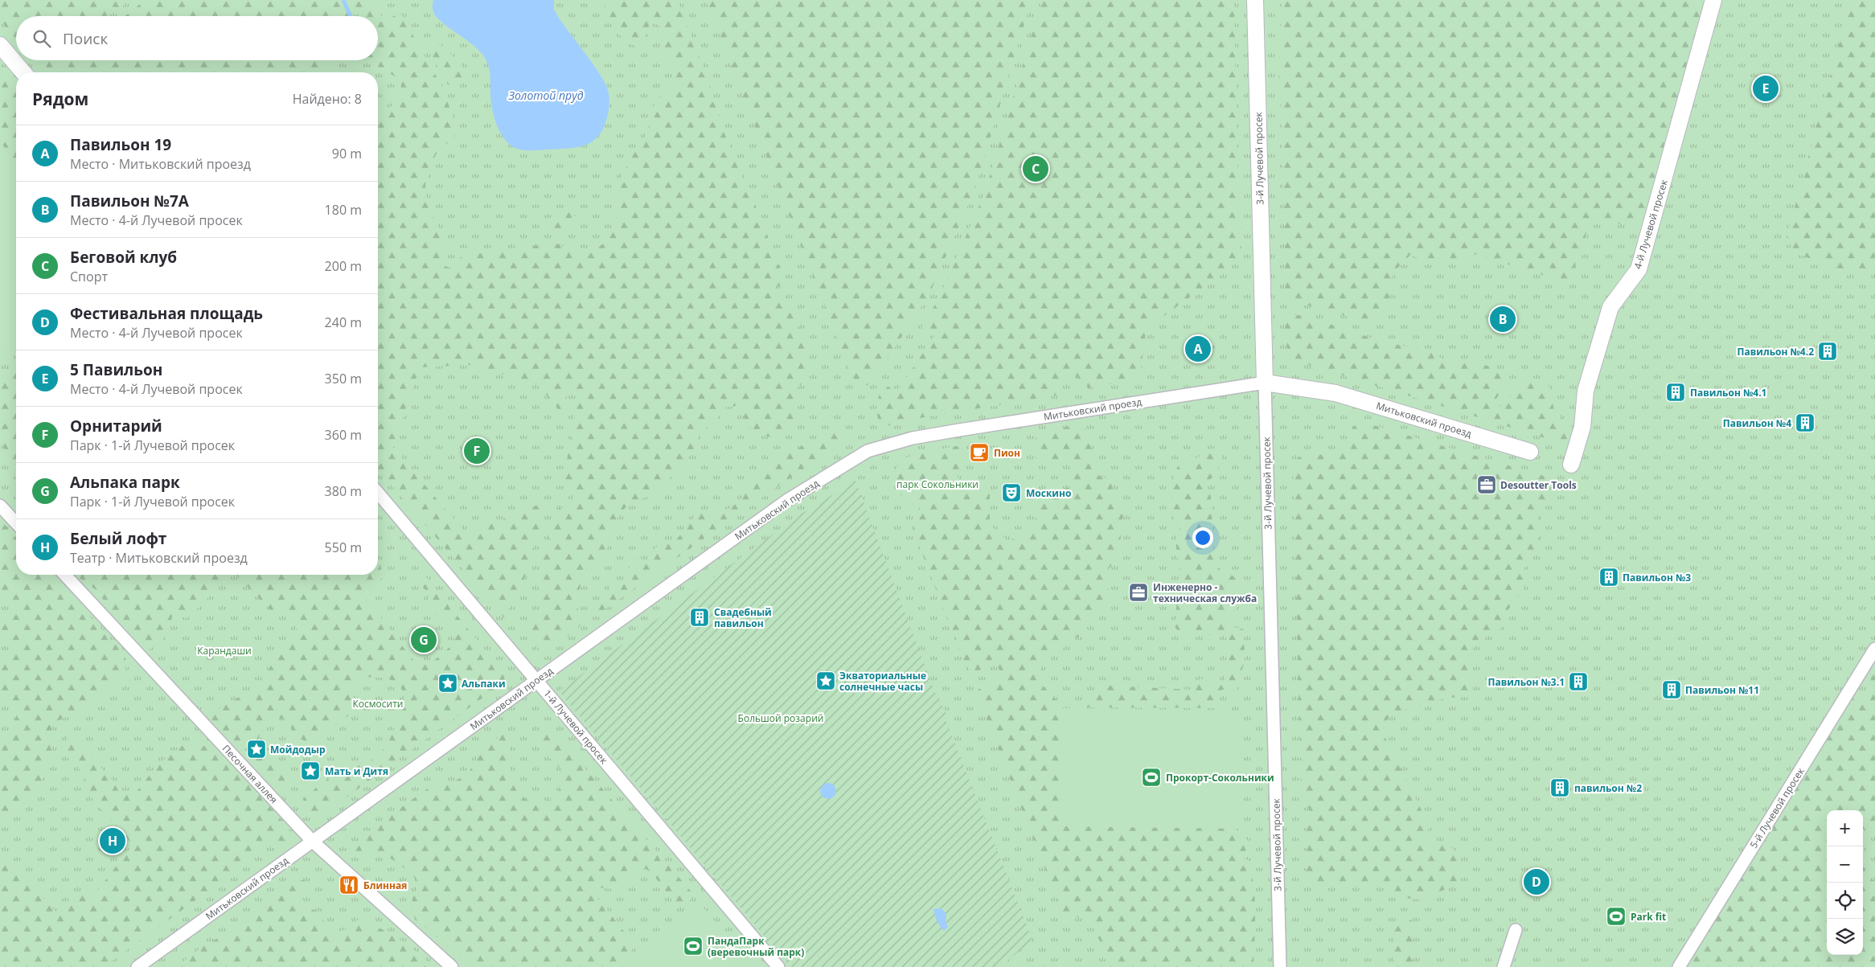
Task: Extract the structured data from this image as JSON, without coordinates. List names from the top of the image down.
{
  "streets": {
    "street": [
      "3-й Лучевой просек",
      "4-й Лучевой просек",
      "Митьковский проезд",
      "1-й Лучевой просек",
      "Песочная аллея",
      "5-й Лучевой просек"
    ]
  },
  "crossings": [
    ["3-й Лучевой просек", "Митьковский проезд"],
    ["Митьковский проезд", "1-й Лучевой просек"],
    ["Митьковский проезд", "Песочная аллея"]
  ],
  "water": ["Золотой пруд"],
  "parks": [
    "парк Сокольники",
    "Карандаши",
    "Космосити",
    "Большой розарий"
  ],
  "places": {
    "building": [
      "Павильон №4.2",
      "Павильон №4.1",
      "Павильон №4",
      "Павильон №3",
      "Свадебный павильон",
      "Павильон №3.1",
      "Павильон №11",
      "павильон №2"
    ],
    "cafe": ["Пион"],
    "office": ["Desoutter Tools", "Инженерно - техническая служба"],
    "theatre": ["Москино"],
    "place": [
      "Экваториальные солнечные часы",
      "Альпаки",
      "Мойдодыр",
      "Мать и Дитя"
    ],
    "sports": ["Прокорт-Сокольники", "Park fit", "ПандаПарк (веревочный парк)"],
    "restaurant": ["Блинная"]
  },
  "page": {
    "search": "Поиск",
    "heading": ["Рядом", "Найдено: 8"],
    "pins": [
      "E",
      "C",
      "B",
      "A",
      "F",
      "G",
      "H",
      "D"
    ],
    "list": [
      {
        "mark": "A",
        "name": "Павильон 19",
        "note": "Место · Митьковский проезд",
        "value": "90 m"
      },
      {
        "mark": "B",
        "name": "Павильон №7А",
        "note": "Место · 4-й Лучевой просек",
        "value": "180 m"
      },
      {
        "mark": "C",
        "name": "Беговой клуб",
        "note": "Спорт",
        "value": "200 m"
      },
      {
        "mark": "D",
        "name": "Фестивальная площадь",
        "note": "Место · 4-й Лучевой просек",
        "value": "240 m"
      },
      {
        "mark": "E",
        "name": "5 Павильон",
        "note": "Место · 4-й Лучевой просек",
        "value": "350 m"
      },
      {
        "mark": "F",
        "name": "Орнитарий",
        "note": "Парк · 1-й Лучевой просек",
        "value": "360 m"
      },
      {
        "mark": "G",
        "name": "Альпака парк",
        "note": "Парк · 1-й Лучевой просек",
        "value": "380 m"
      },
      {
        "mark": "H",
        "name": "Белый лофт",
        "note": "Театр · Митьковский проезд",
        "value": "550 m"
      }
    ],
    "map_buttons": ["+", "−"]
  }
}
